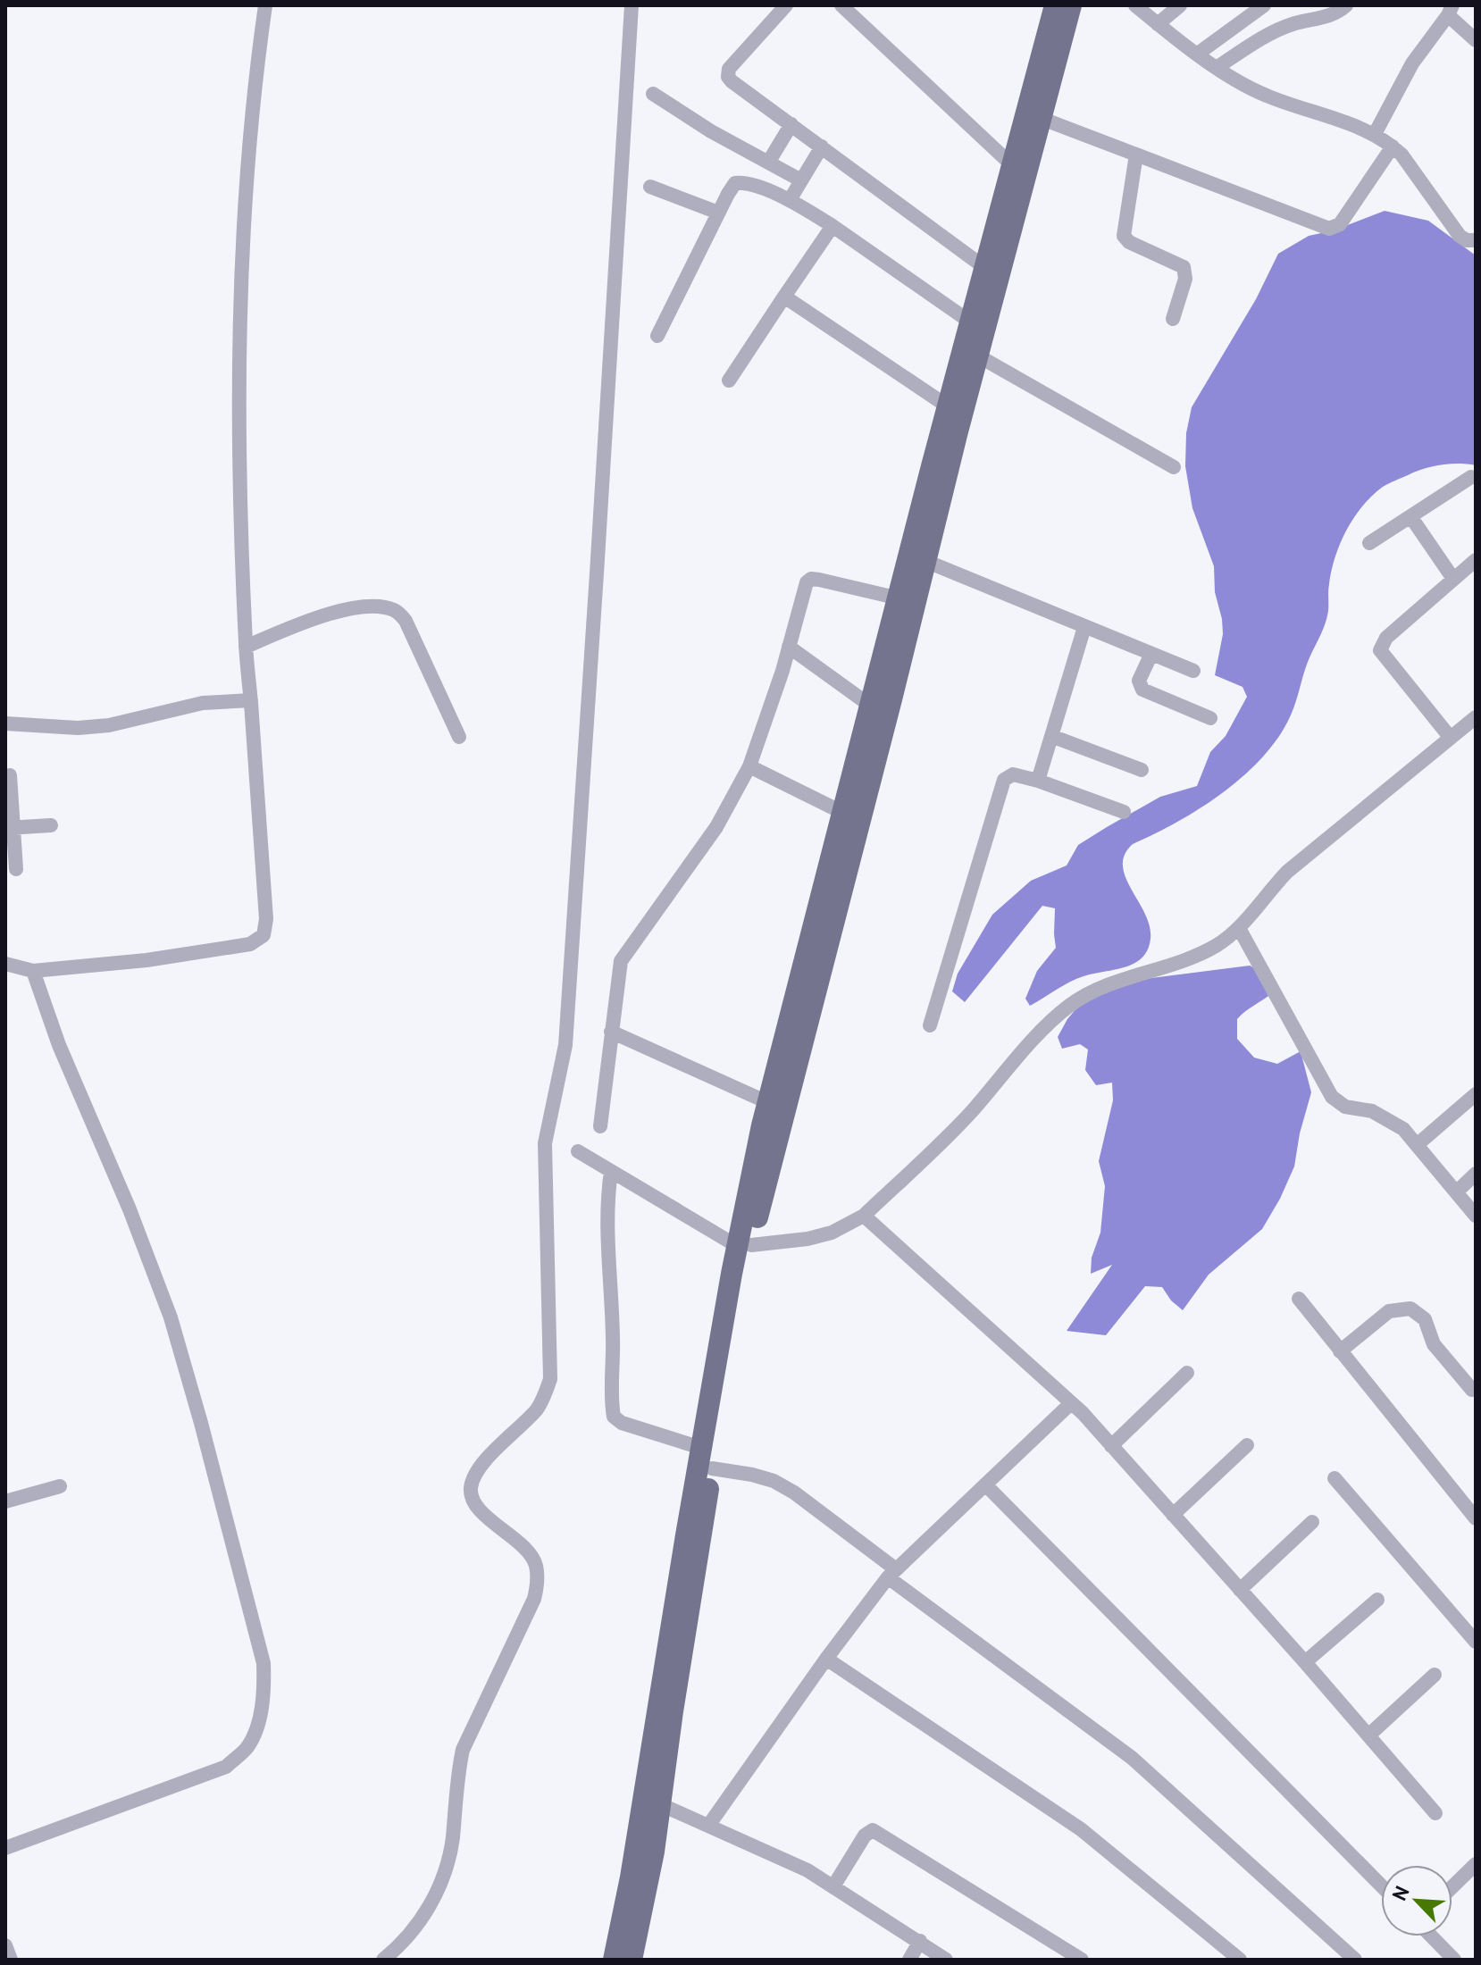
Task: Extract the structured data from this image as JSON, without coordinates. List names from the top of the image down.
{
  "north": "top left"
}
